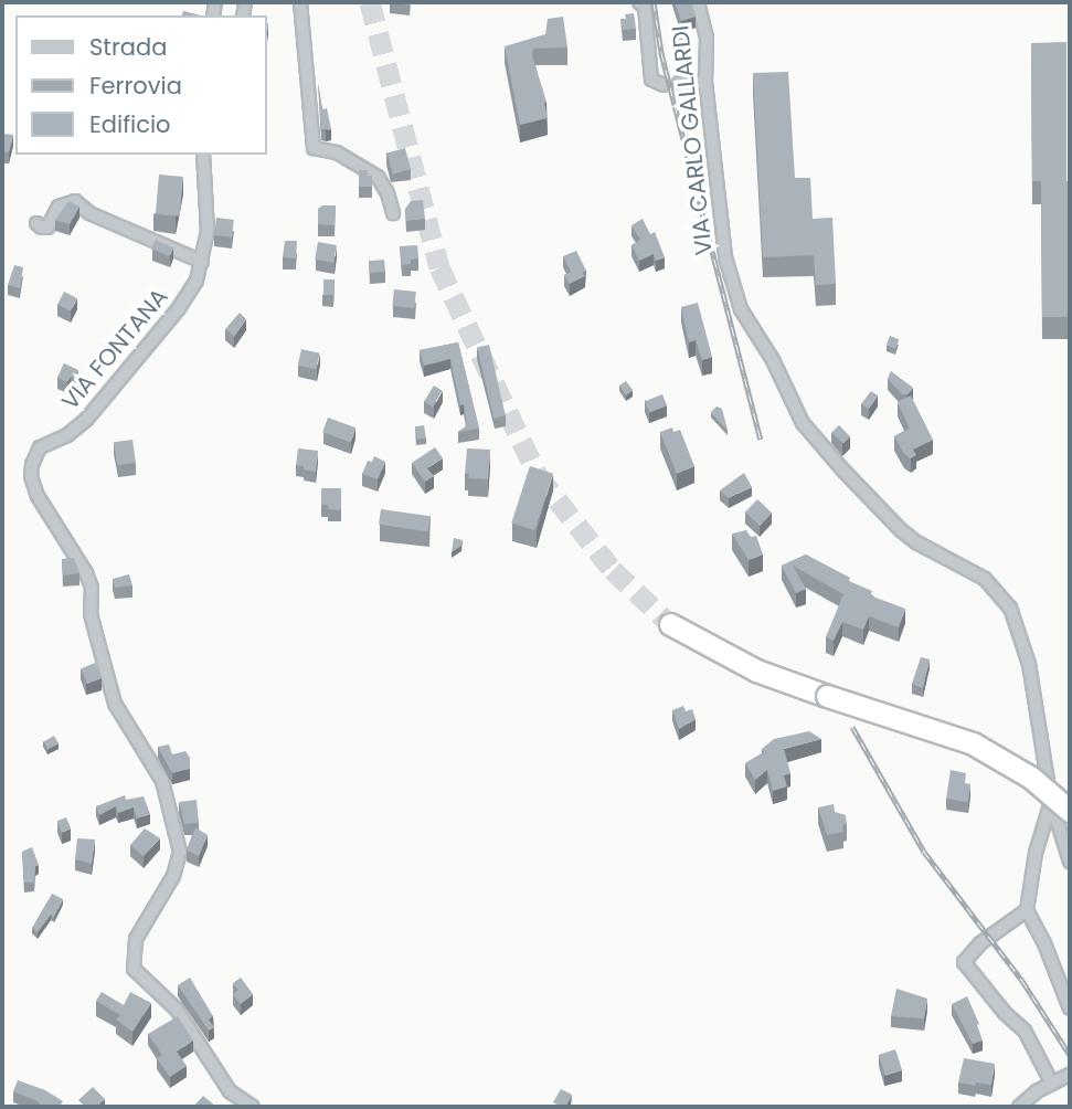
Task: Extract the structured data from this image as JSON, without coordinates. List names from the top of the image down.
{
  "streets": {
    "street": ["VIA CARLO GALLARDI", "VIA FONTANA"]
  },
  "legend": ["Strada", "Ferrovia", "Edificio"]
}
